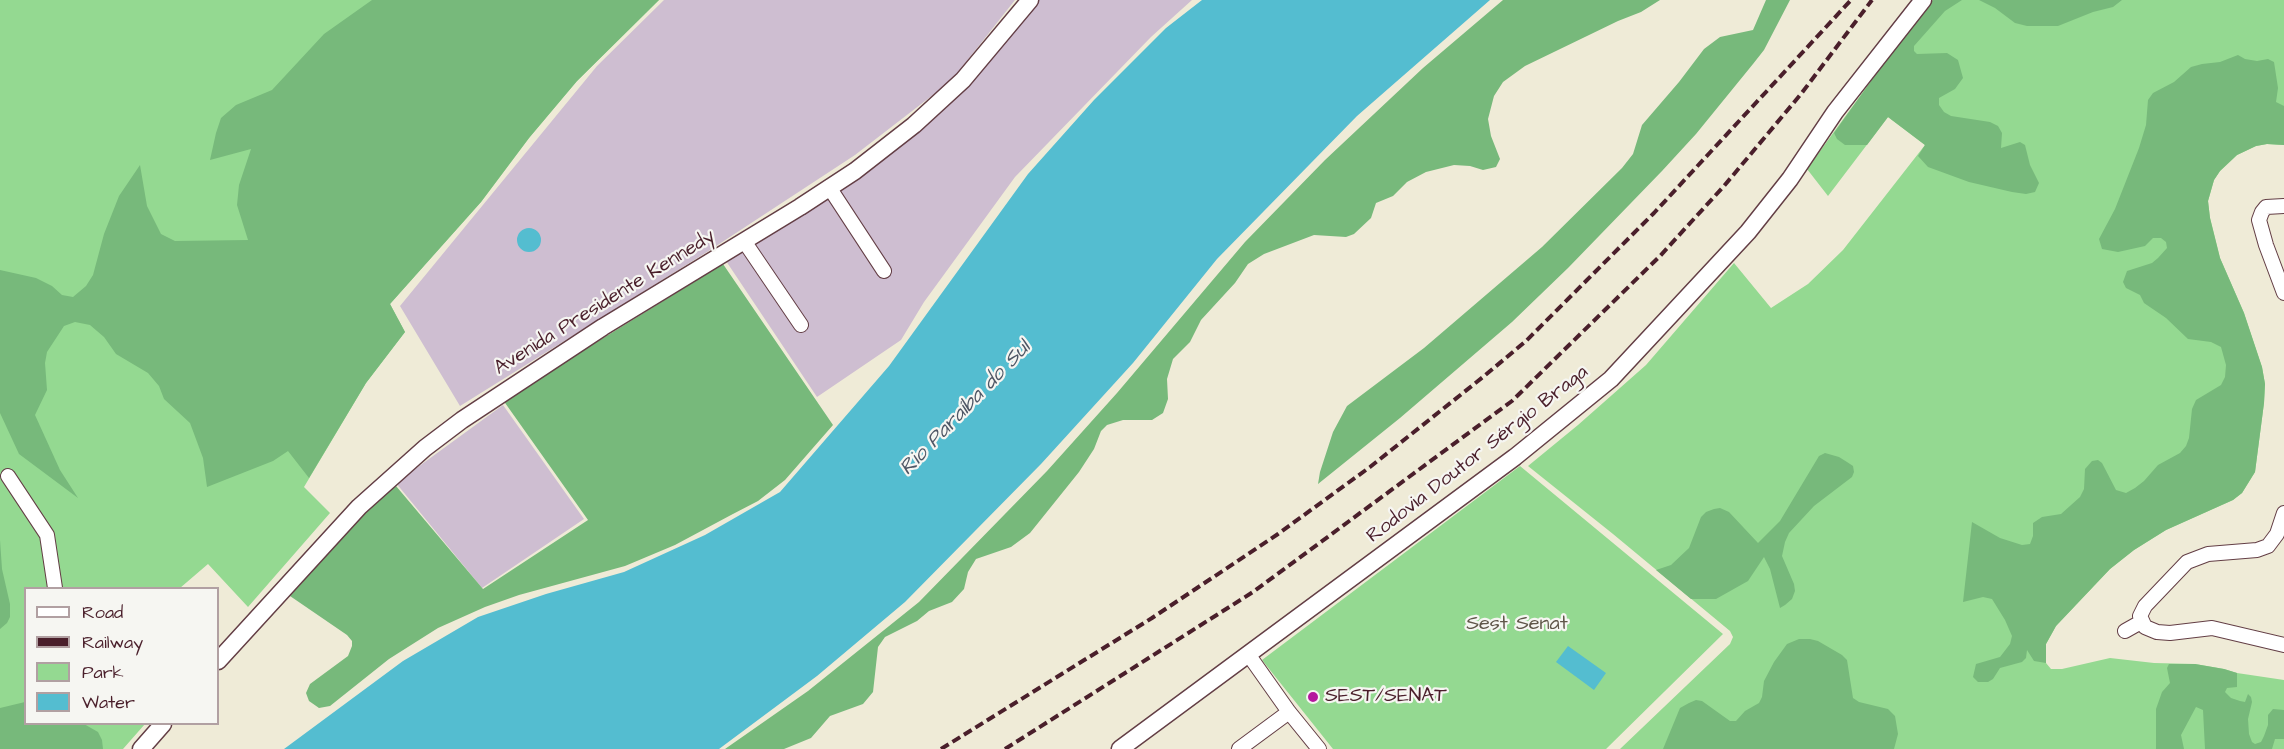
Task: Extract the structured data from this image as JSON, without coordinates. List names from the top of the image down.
{
  "streets": {
    "main road": ["Avenida Presidente Kennedy", "Rodovia Doutor Sérgio Braga"]
  },
  "water": ["Rio Paraíba do Sul"],
  "parks": ["Sest Senat"],
  "places": ["SEST/SENAT"],
  "legend": [
    "Road",
    "Railway",
    "Park",
    "Water"
  ]
}
